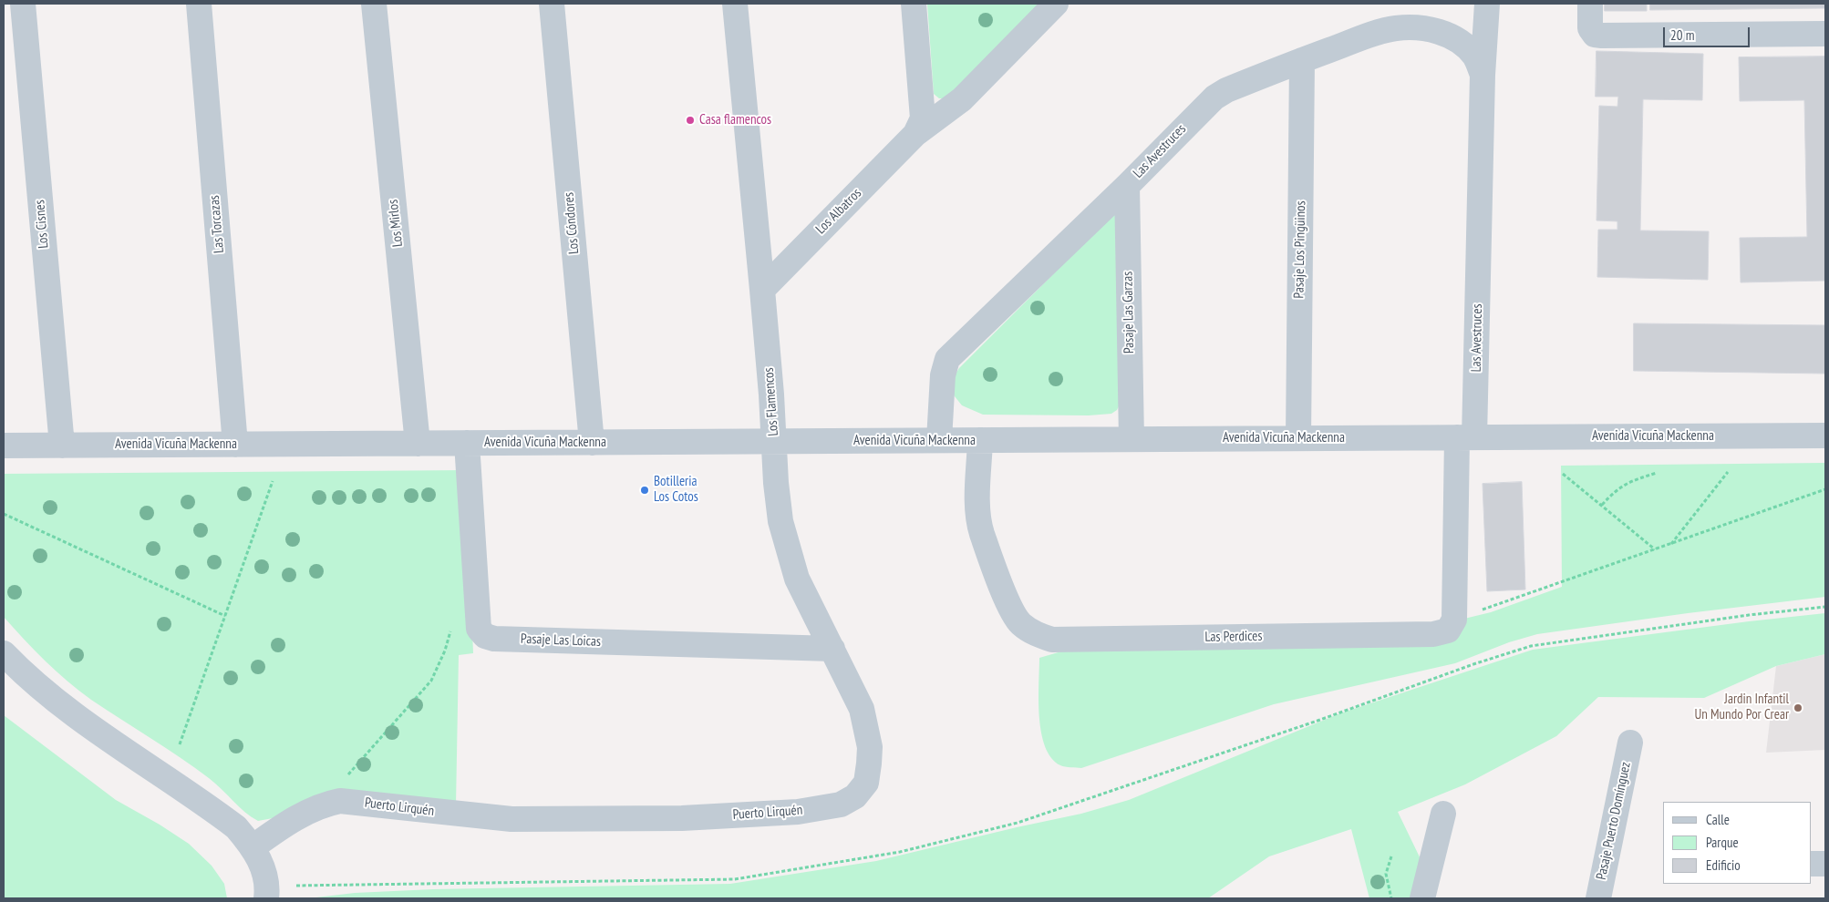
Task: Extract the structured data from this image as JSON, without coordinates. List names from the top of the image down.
{
  "streets": {
    "street": [
      "Las Avestruces",
      "Los Albatros",
      "Los Mirlos",
      "Los Cóndores",
      "Los Cisnes",
      "Las Torcazas",
      "Pasaje Los Pingüinos",
      "Pasaje Las Garzas",
      "Los Flamencos",
      "Avenida Vicuña Mackenna",
      "Las Perdices",
      "Pasaje Las Loicas",
      "Puerto Lirquén",
      "Pasaje Puerto Domínguez"
    ]
  },
  "crossings": [
    ["Las Avestruces", "Pasaje Los Pingüinos"],
    ["Las Avestruces", "Pasaje Las Garzas"],
    ["Las Avestruces", "Avenida Vicuña Mackenna"],
    ["Los Albatros", "Los Flamencos"],
    ["Los Mirlos", "Avenida Vicuña Mackenna"],
    ["Los Cóndores", "Avenida Vicuña Mackenna"],
    ["Los Cisnes", "Avenida Vicuña Mackenna"],
    ["Las Torcazas", "Avenida Vicuña Mackenna"],
    ["Pasaje Los Pingüinos", "Avenida Vicuña Mackenna"],
    ["Pasaje Las Garzas", "Avenida Vicuña Mackenna"],
    ["Los Flamencos", "Avenida Vicuña Mackenna"],
    ["Los Flamencos", "Pasaje Las Loicas"],
    ["Los Flamencos", "Puerto Lirquén"],
    ["Avenida Vicuña Mackenna", "Las Perdices"],
    ["Avenida Vicuña Mackenna", "Pasaje Las Loicas"]
  ],
  "places": ["Casa flamencos", "Botilleria Los Cotos", "Jardin Infantil Un Mundo Por Crear"],
  "legend": ["Calle", "Parque", "Edificio"],
  "scale_bar": "20 m"
}
